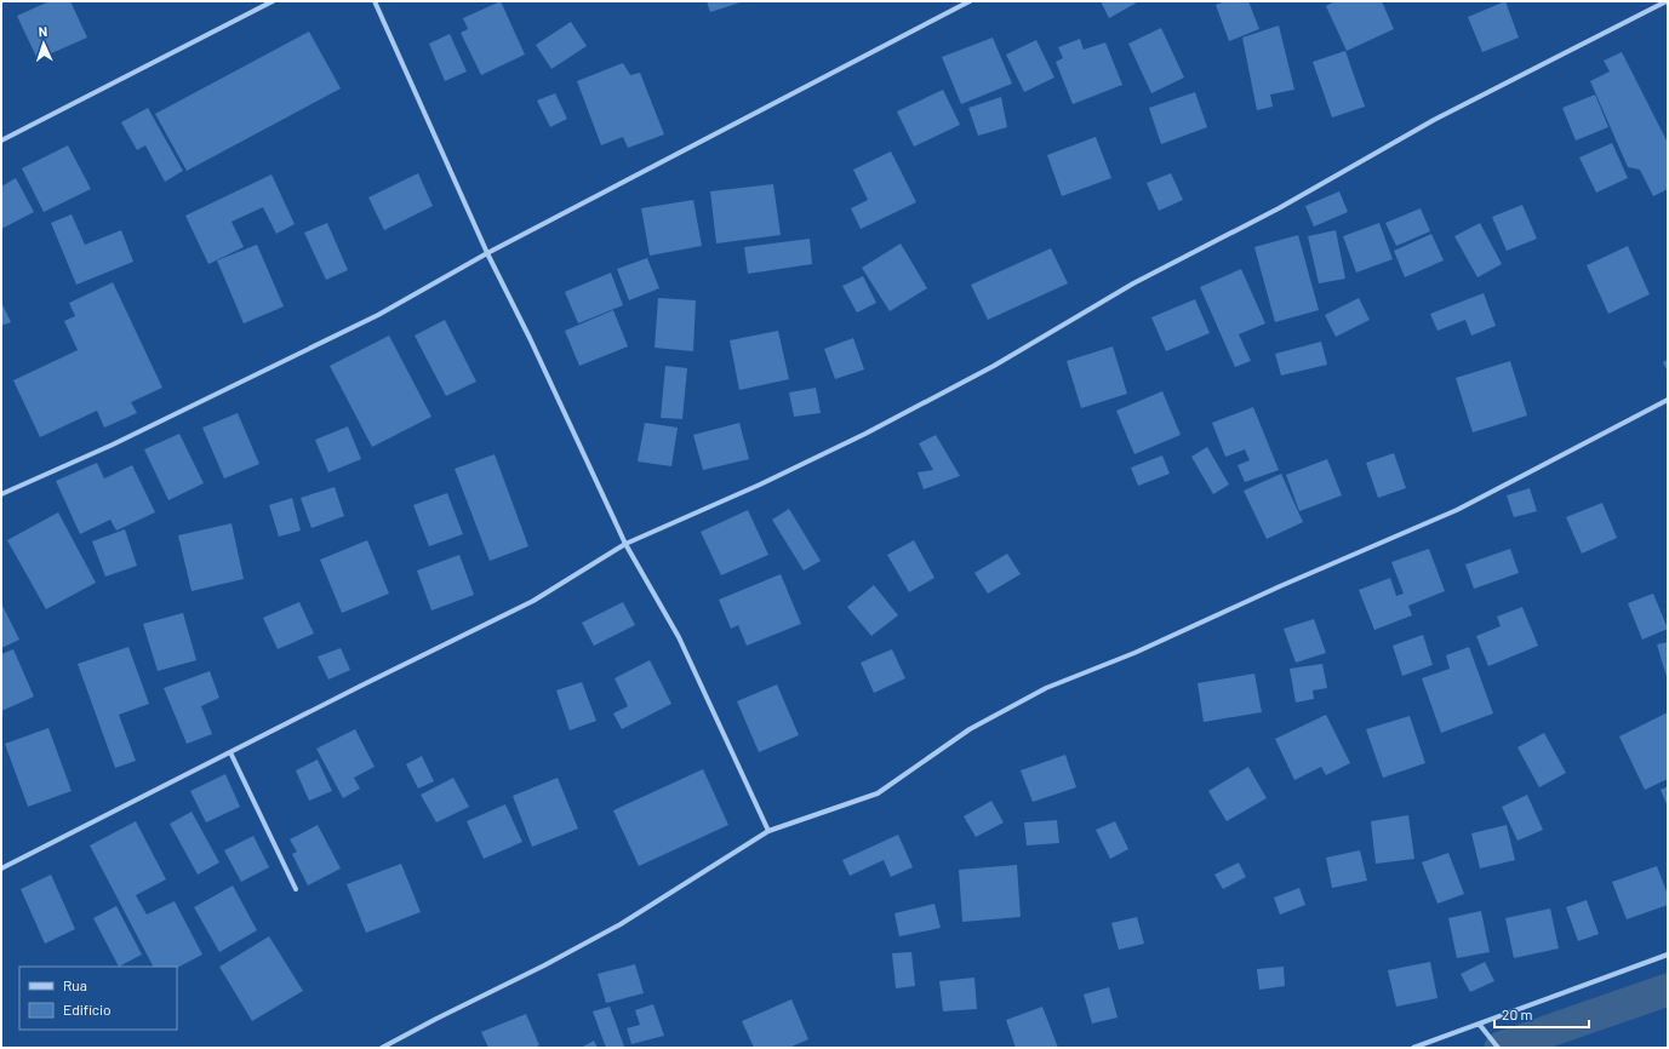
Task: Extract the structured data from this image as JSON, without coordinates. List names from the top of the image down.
{
  "legend": ["Rua", "Edifício"],
  "scale_bar": "20 m",
  "north": "top"
}
